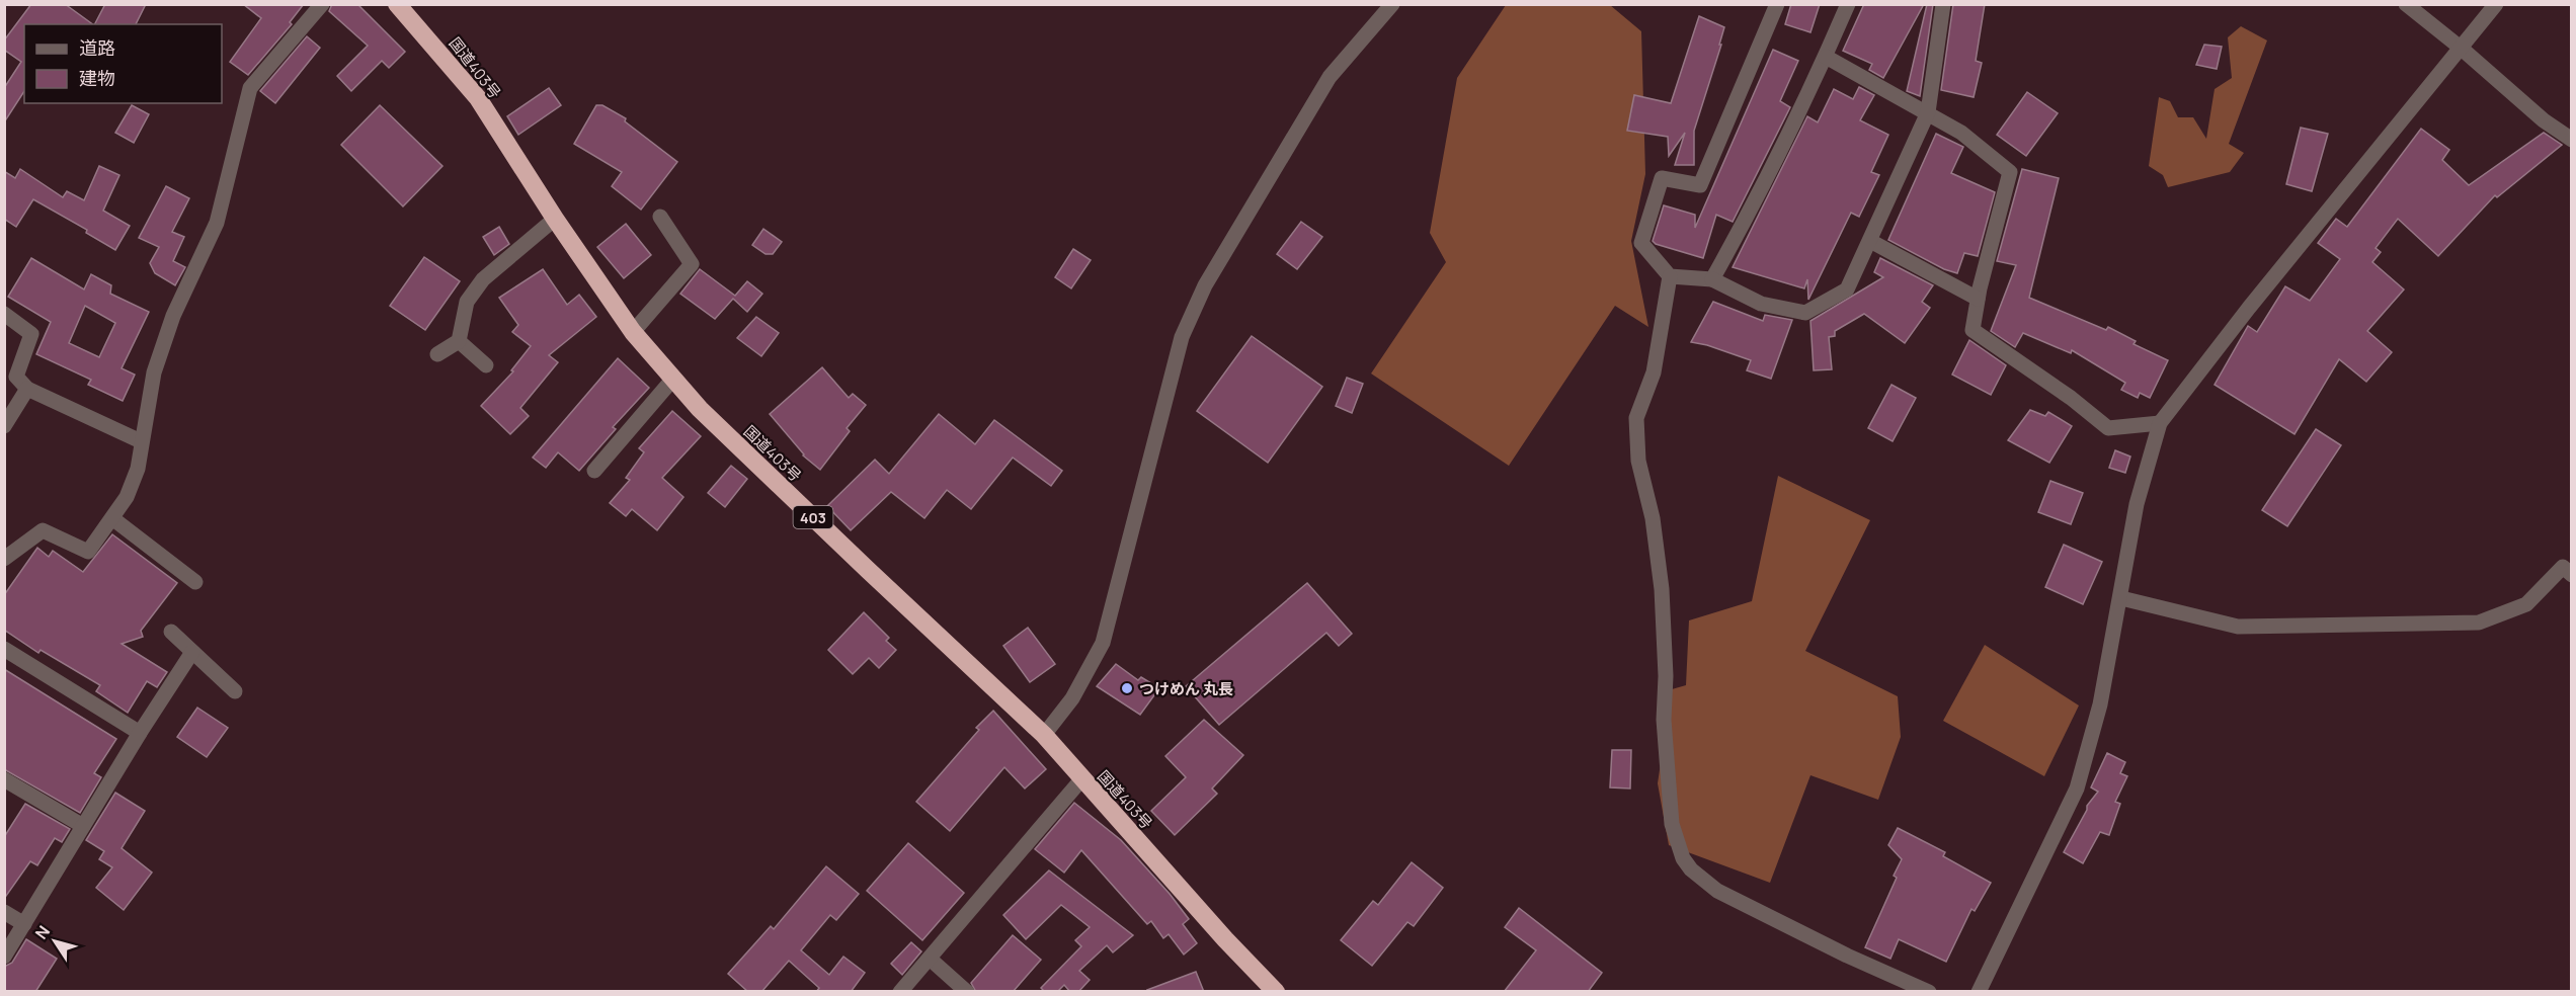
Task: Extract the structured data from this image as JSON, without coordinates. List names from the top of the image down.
{
  "streets": {
    "highway": ["国道403号", "403"]
  },
  "places": ["つけめん 丸長"],
  "legend": ["道路", "建物"],
  "north": "top left"
}
